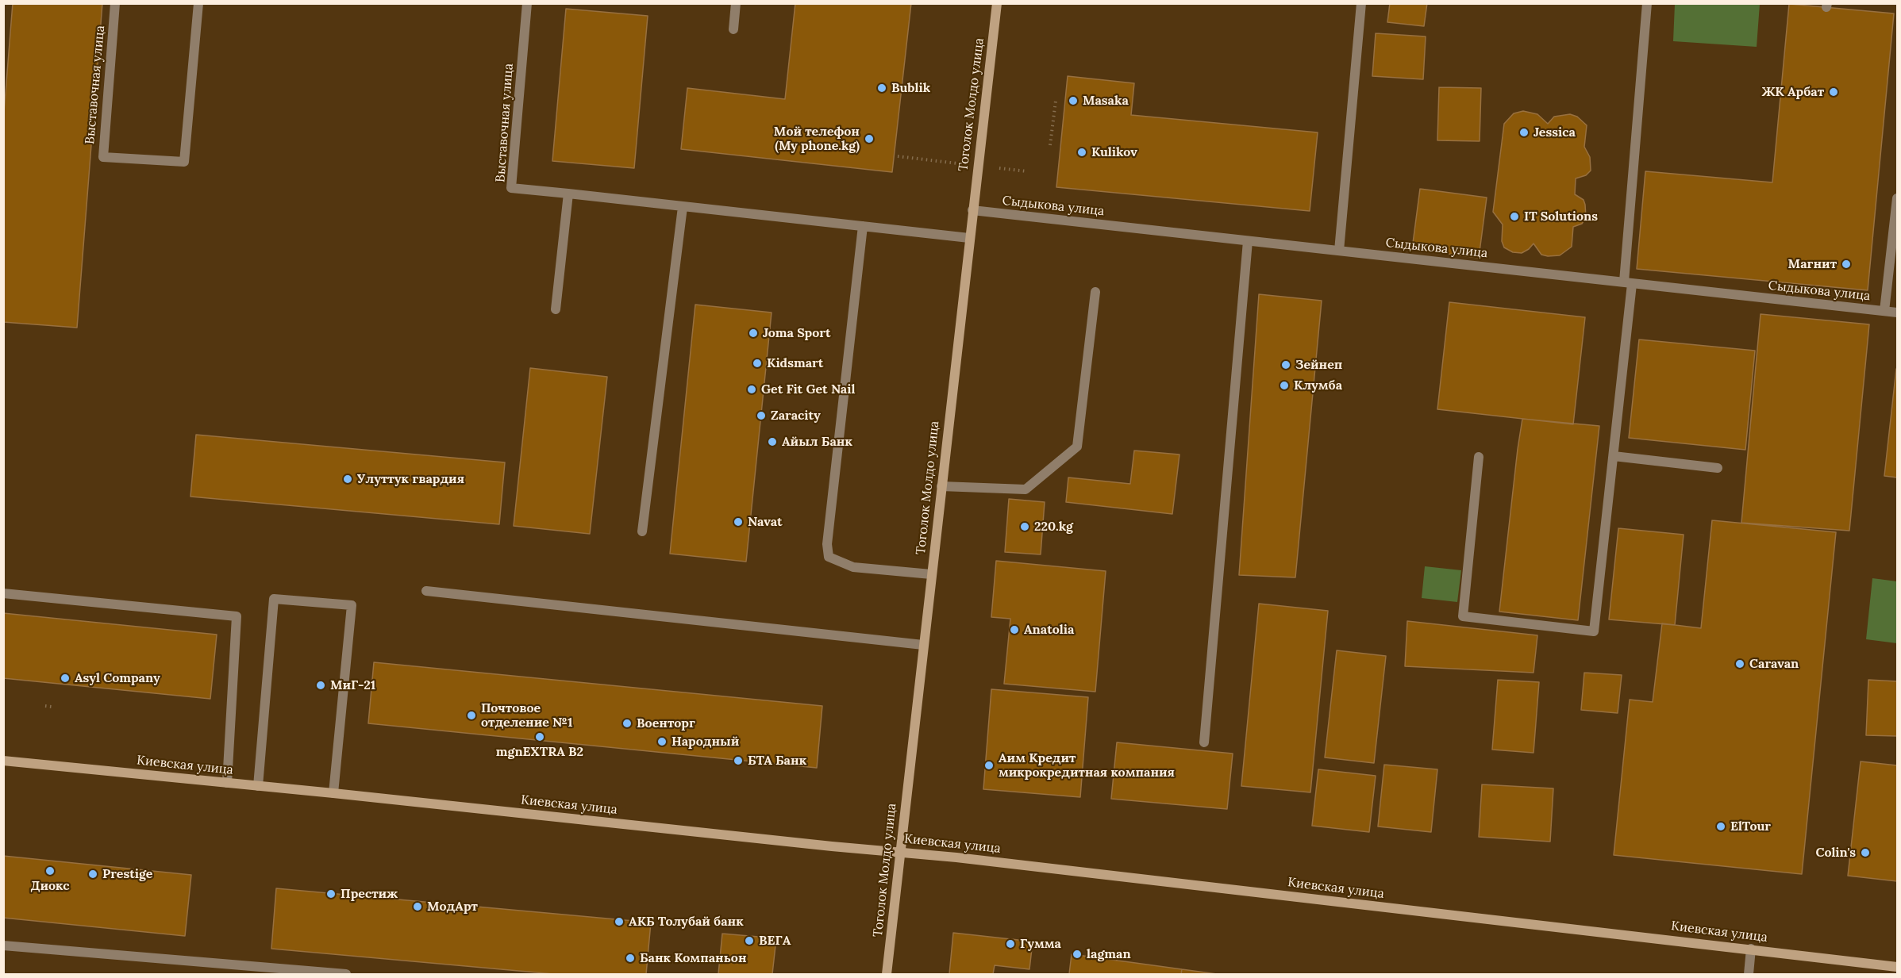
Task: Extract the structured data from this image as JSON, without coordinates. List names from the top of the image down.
{
  "streets": {
    "main road": ["Тоголок Молдо улица", "Киевская улица"],
    "street": ["Выставочная улица", "Сыдыкова улица"]
  },
  "crossings": [
    ["Тоголок Молдо улица", "Сыдыкова улица"],
    ["Тоголок Молдо улица", "Киевская улица"]
  ],
  "places": [
    "Bublik",
    "ЖК Арбат",
    "Masaka",
    "Jessica",
    "Мой телефон (My phone.kg)",
    "Kulikov",
    "IT Solutions",
    "Магнит",
    "Joma Sport",
    "Kidsmart",
    "Зейнеп",
    "Клумба",
    "Get Fit Get Nail",
    "Zaracity",
    "Айыл Банк",
    "Улуттук гвардия",
    "Navat",
    "220.kg",
    "Anatolia",
    "Caravan",
    "Asyl Company",
    "МиГ-21",
    "Почтовое отделение №1",
    "Военторг",
    "mgnEXTRA B2",
    "Народный",
    "БТА Банк",
    "Аим Кредит микрокредитная компания",
    "ElTour",
    "Colin's",
    "Диокс",
    "Prestige",
    "Престиж",
    "МодАрт",
    "АКБ Толубай банк",
    "ВЕГА",
    "Гумма",
    "lagman",
    "Банк Компаньон"
  ]
}
